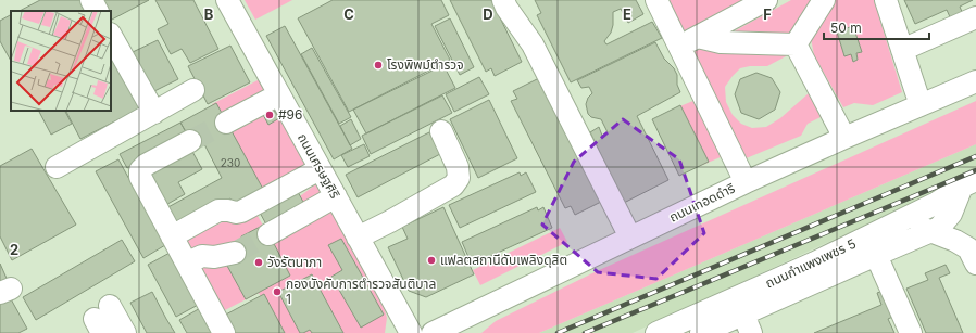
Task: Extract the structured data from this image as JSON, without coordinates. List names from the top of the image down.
{
  "streets": {
    "street": ["ถนนเศรษฐศิริ", "ถนนเทอดดำริ", "ถนนกำแพงเพชร 5"]
  },
  "places": [
    "โรงพิพม์ตำรวจ",
    "#96",
    "แฟลตสถานีดับเพลิงดุสิต",
    "วังรัตนาภา",
    "กองบังคับการตำรวจสันติบาล 1"
  ],
  "house_numbers": ["230"],
  "scale_bar": "50 m",
  "grid": {
    "columns": [
      "B",
      "C",
      "D",
      "E",
      "F"
    ],
    "rows": ["2"]
  }
}
